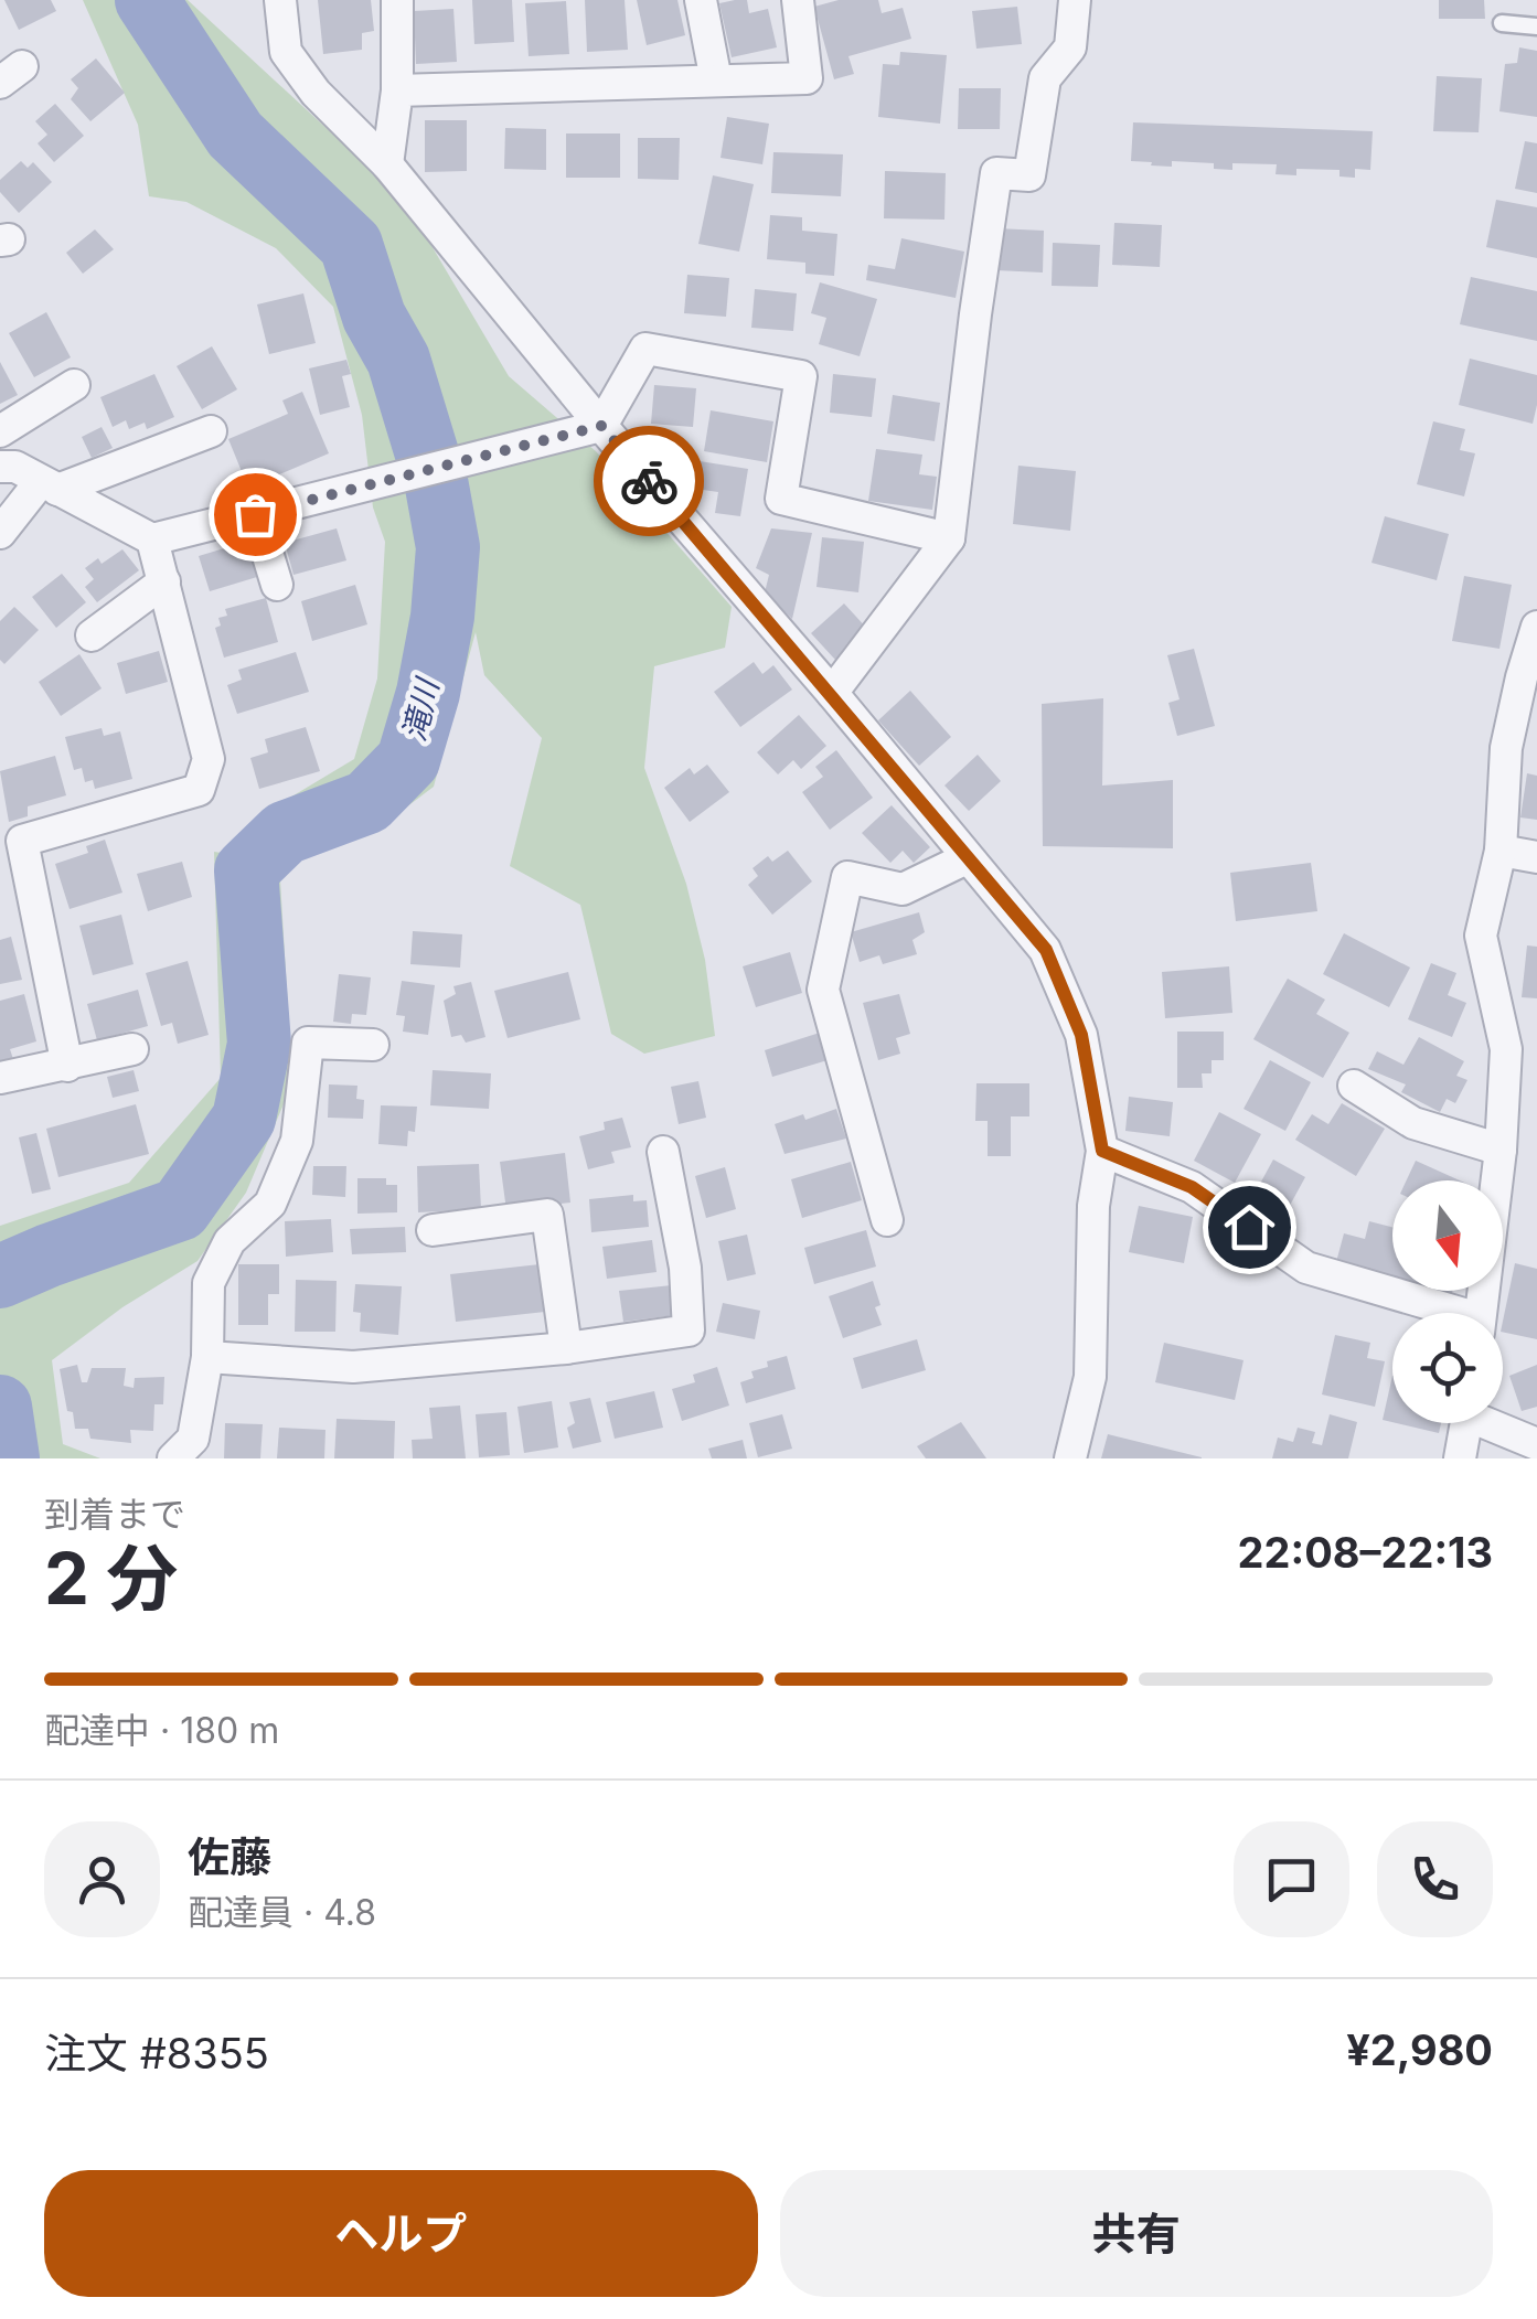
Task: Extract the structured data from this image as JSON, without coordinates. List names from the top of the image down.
{
  "water": ["滝川"],
  "north": "bottom",
  "page": {
    "heading": ["2 分", "到着まで", "22:08–22:13"],
    "panel": [
      "佐藤",
      "配達員 · 4.8",
      "注文 #8355",
      "¥2,980"
    ],
    "bar": "配達中 · 180 m",
    "buttons": ["ヘルプ", "共有"]
  }
}
